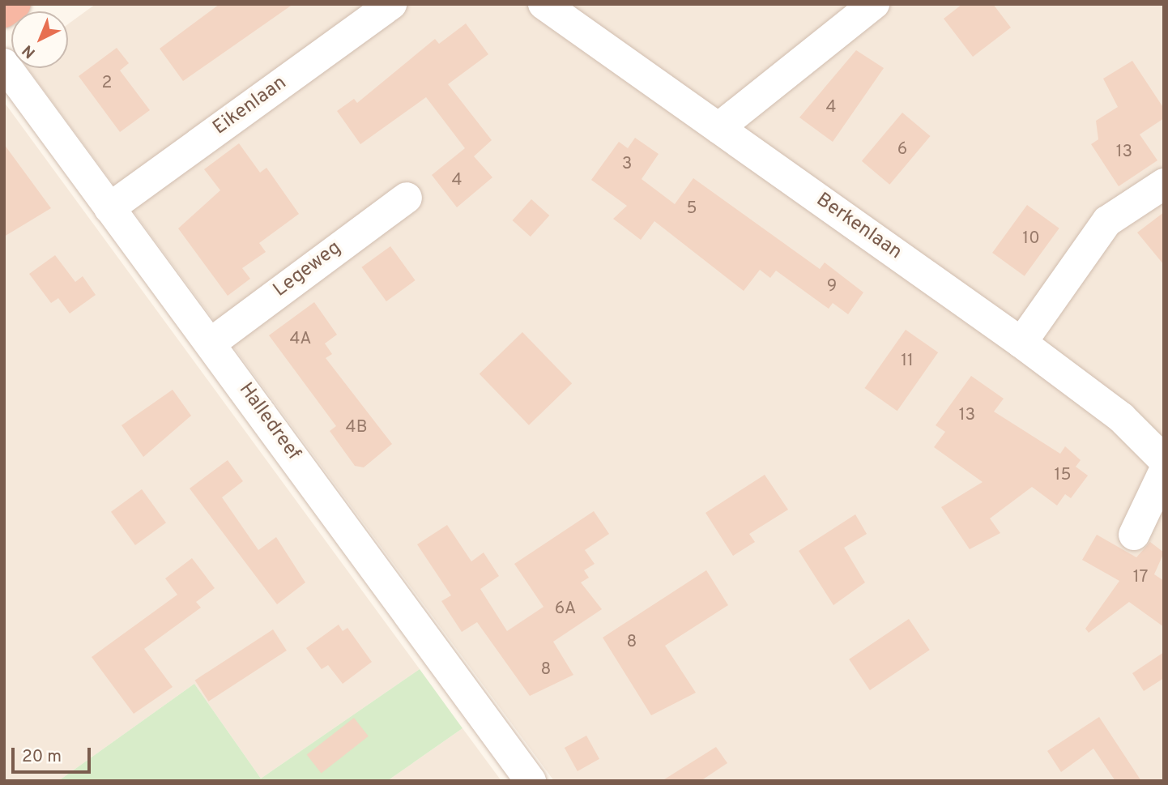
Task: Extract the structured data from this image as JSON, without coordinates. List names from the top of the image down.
{
  "streets": {
    "street": [
      "Eikenlaan",
      "Berkenlaan",
      "Legeweg",
      "Halledreef"
    ]
  },
  "crossings": [
    ["Eikenlaan", "Halledreef"],
    ["Legeweg", "Halledreef"]
  ],
  "house_numbers": [
    "2",
    "4",
    "6",
    "13",
    "3",
    "4",
    "5",
    "10",
    "9",
    "4A",
    "11",
    "13",
    "4B",
    "15",
    "17",
    "6A",
    "8",
    "8"
  ],
  "scale_bar": "20 m",
  "north": "bottom left"
}
